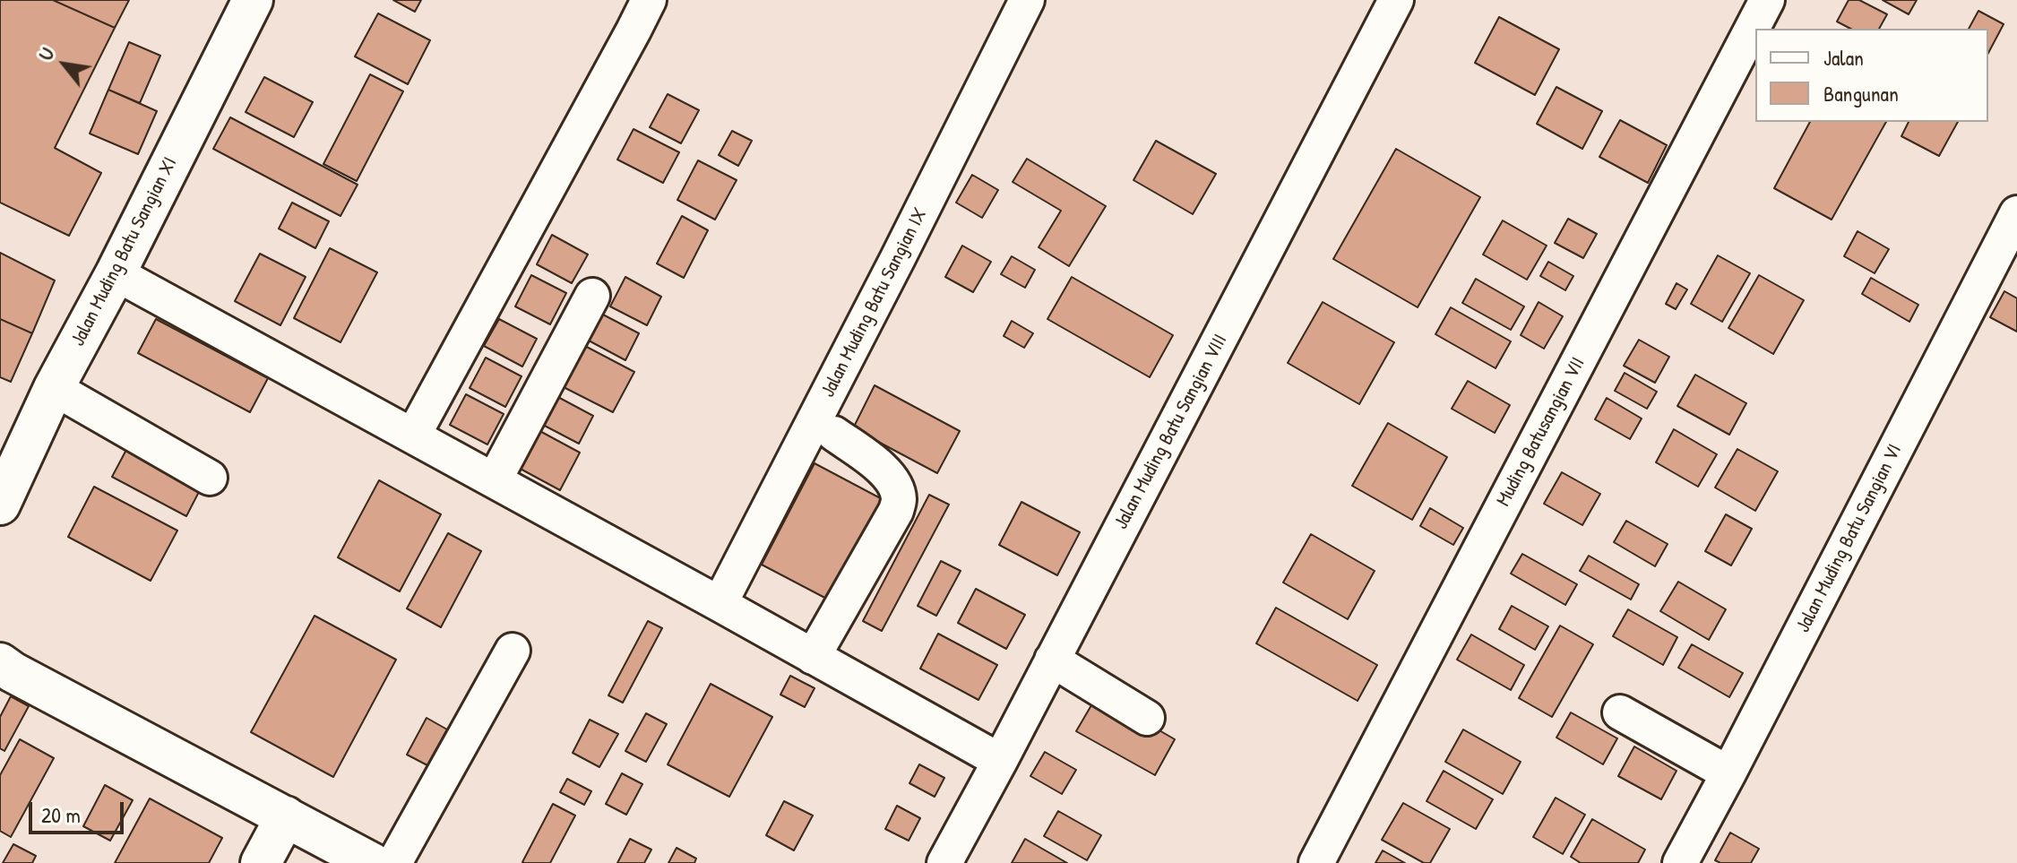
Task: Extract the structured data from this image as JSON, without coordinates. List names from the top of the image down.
{
  "streets": {
    "street": [
      "Jalan Muding Batu Sangian XI",
      "Jalan Muding Batu Sangian IX",
      "Jalan Muding Batu Sangian VIII",
      "Muding Batusangian VII",
      "Jalan Muding Batu Sangian VI"
    ]
  },
  "legend": ["Jalan", "Bangunan"],
  "scale_bar": "20 m",
  "north": "top left"
}
